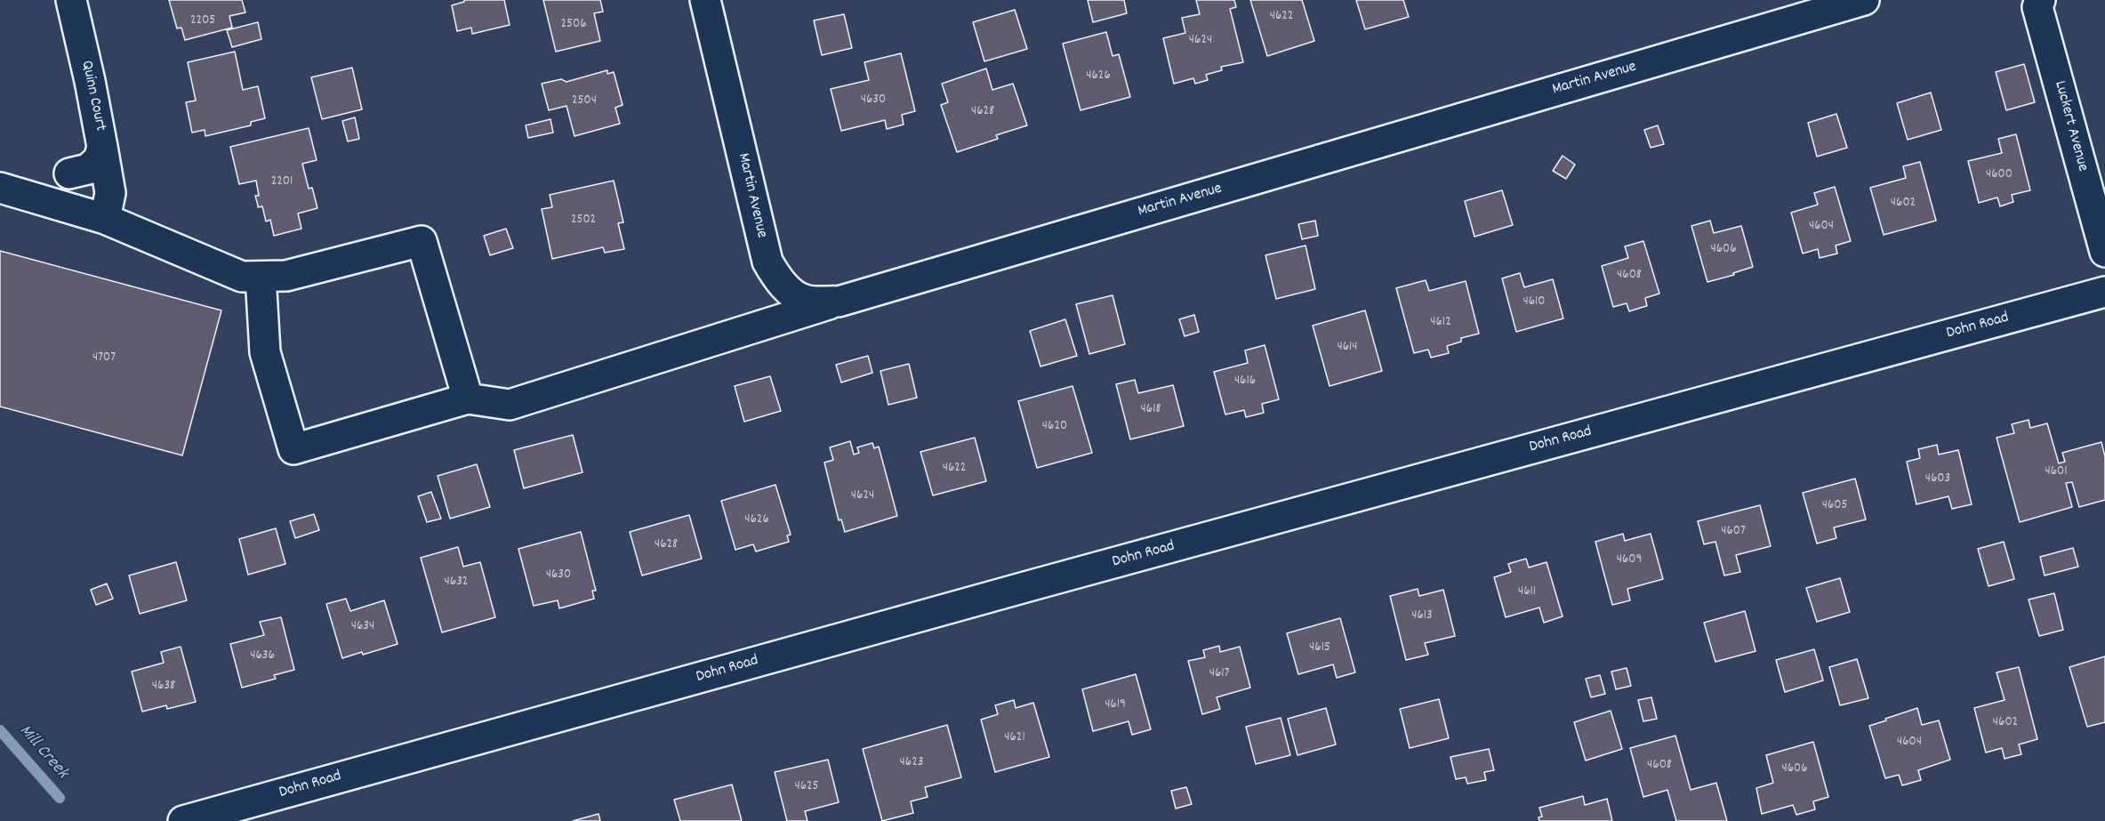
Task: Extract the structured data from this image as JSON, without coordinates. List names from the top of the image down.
{
  "streets": {
    "street": [
      "Martin Avenue",
      "Quinn Court",
      "Luckert Avenue",
      "Dohn Road"
    ]
  },
  "water": ["Mill Creek"],
  "house_numbers": [
    "4622",
    "2205",
    "2506",
    "4624",
    "4626",
    "4630",
    "2504",
    "4628",
    "4600",
    "2201",
    "4602",
    "2502",
    "4604",
    "4606",
    "4608",
    "4610",
    "4612",
    "4614",
    "4707",
    "4616",
    "4618",
    "4620",
    "4622",
    "4601",
    "4603",
    "4624",
    "4605",
    "4626",
    "4607",
    "4628",
    "4609",
    "4630",
    "4632",
    "4611",
    "4613",
    "4634",
    "4615",
    "4636",
    "4617",
    "4638",
    "4619",
    "4602",
    "4621",
    "4604",
    "4623",
    "4608",
    "4606",
    "4625"
  ]
}
